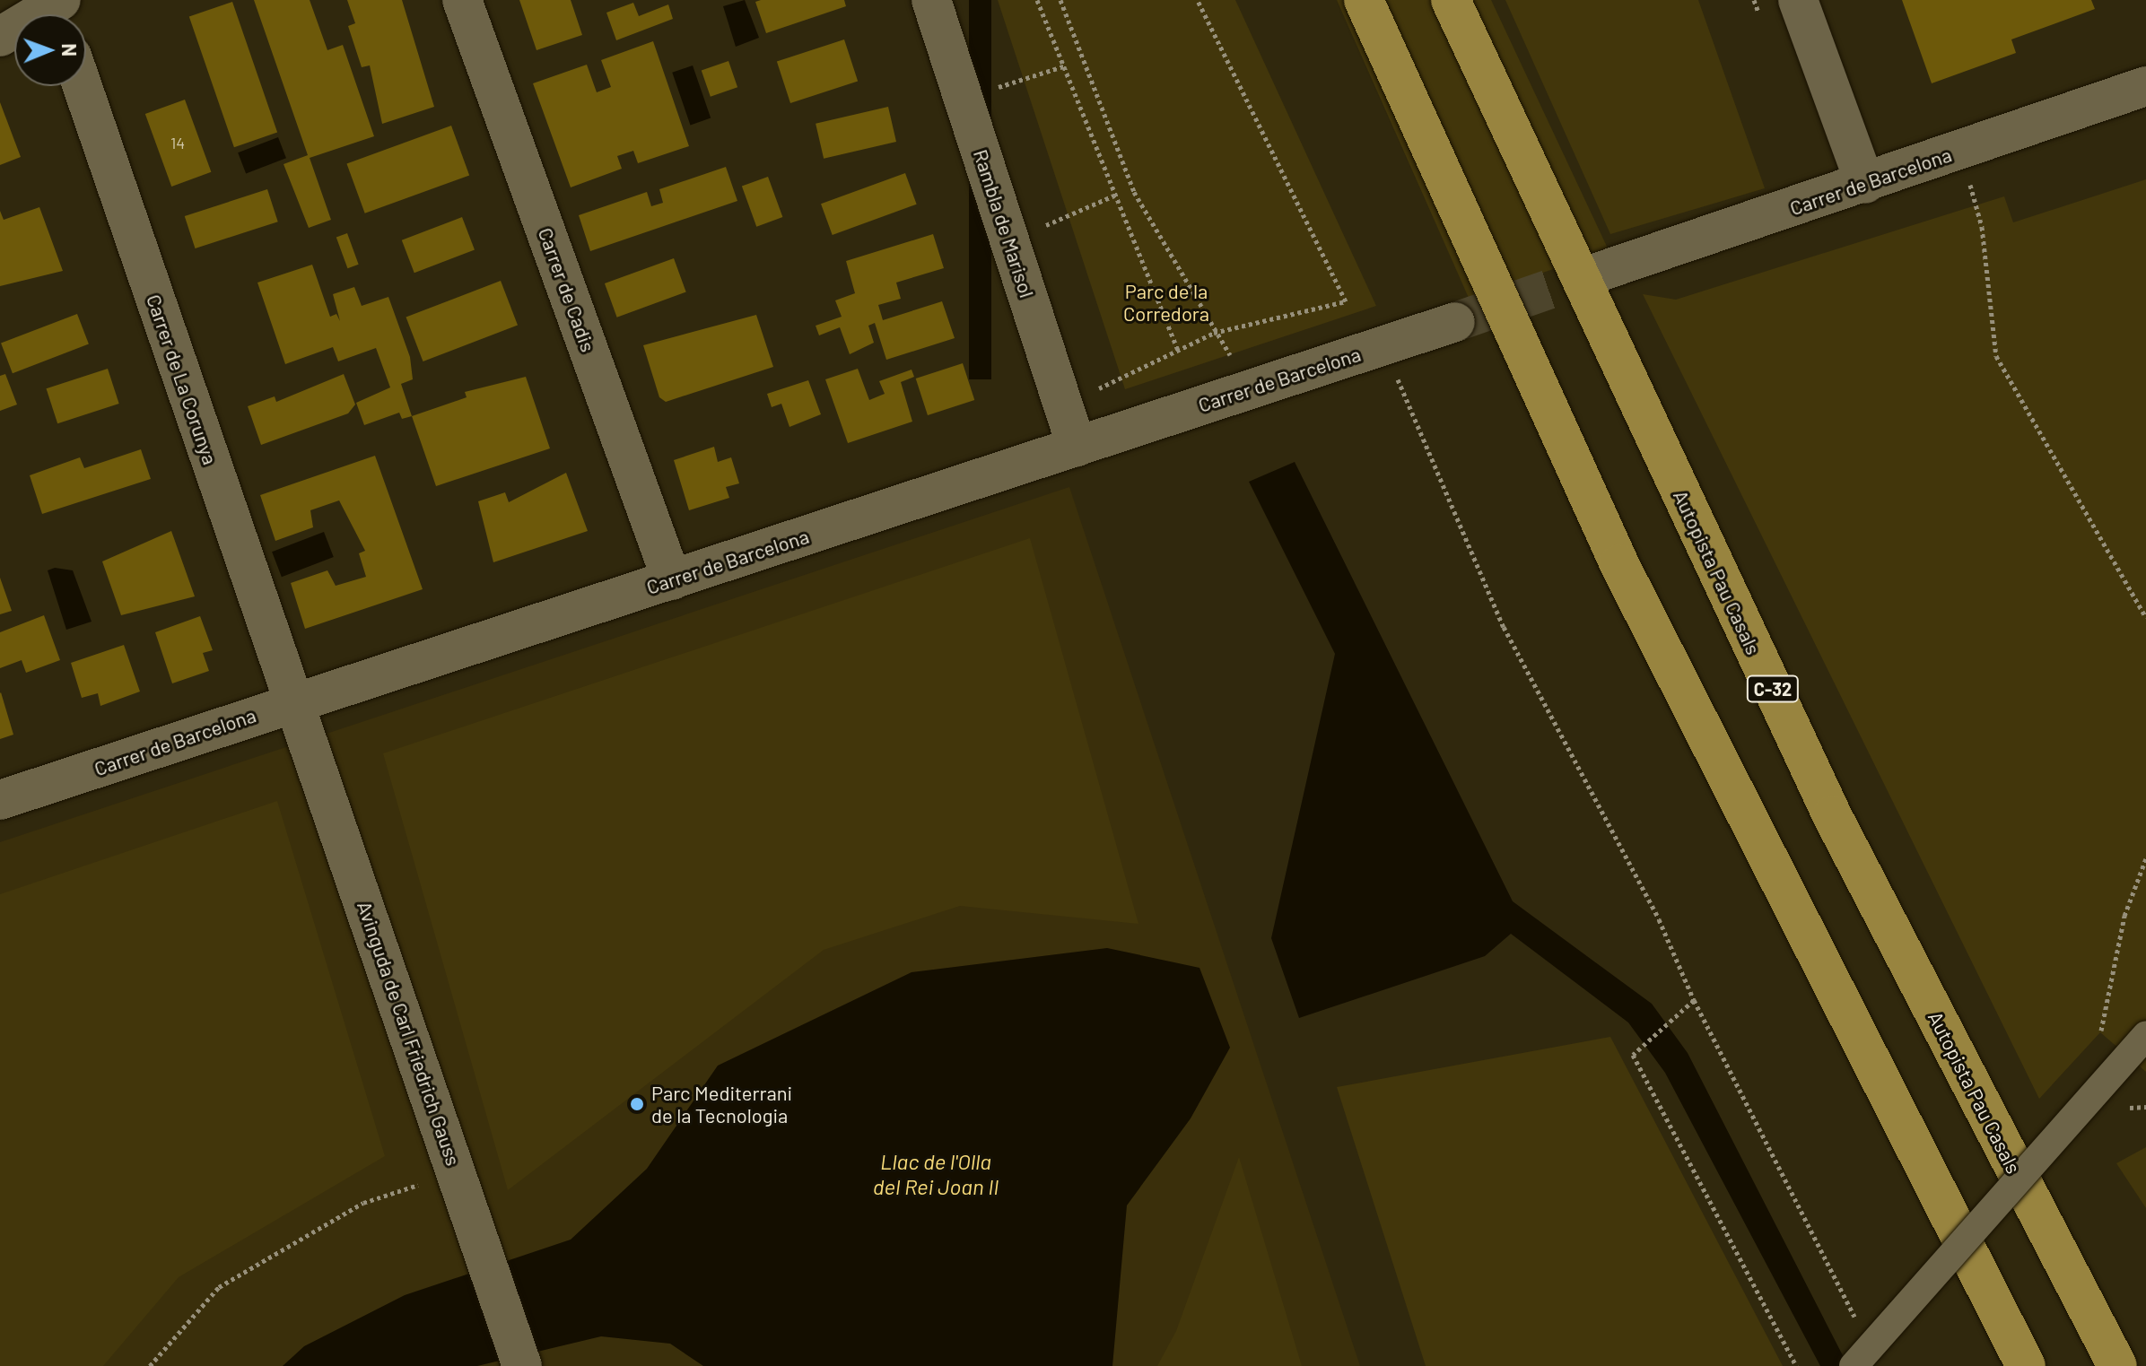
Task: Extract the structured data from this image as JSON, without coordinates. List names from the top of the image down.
{
  "streets": {
    "highway": ["Autopista Pau Casals", "C-32"],
    "street": [
      "Carrer de Barcelona",
      "Rambla de Marisol",
      "Carrer de Cadis",
      "Carrer de La Corunya",
      "Avinguda de Carl Friedrich Gauss"
    ]
  },
  "crossings": [
    ["Carrer de Barcelona", "Rambla de Marisol"],
    ["Carrer de Barcelona", "Carrer de Cadis"],
    ["Carrer de Barcelona", "Carrer de La Corunya"],
    ["Carrer de Barcelona", "Avinguda de Carl Friedrich Gauss"],
    ["Carrer de La Corunya", "Avinguda de Carl Friedrich Gauss"]
  ],
  "water": ["Llac de l'Olla del Rei Joan II"],
  "parks": ["Parc de la Corredora"],
  "places": ["Parc Mediterrani de la Tecnologia"],
  "house_numbers": ["14"],
  "north": "right"
}
